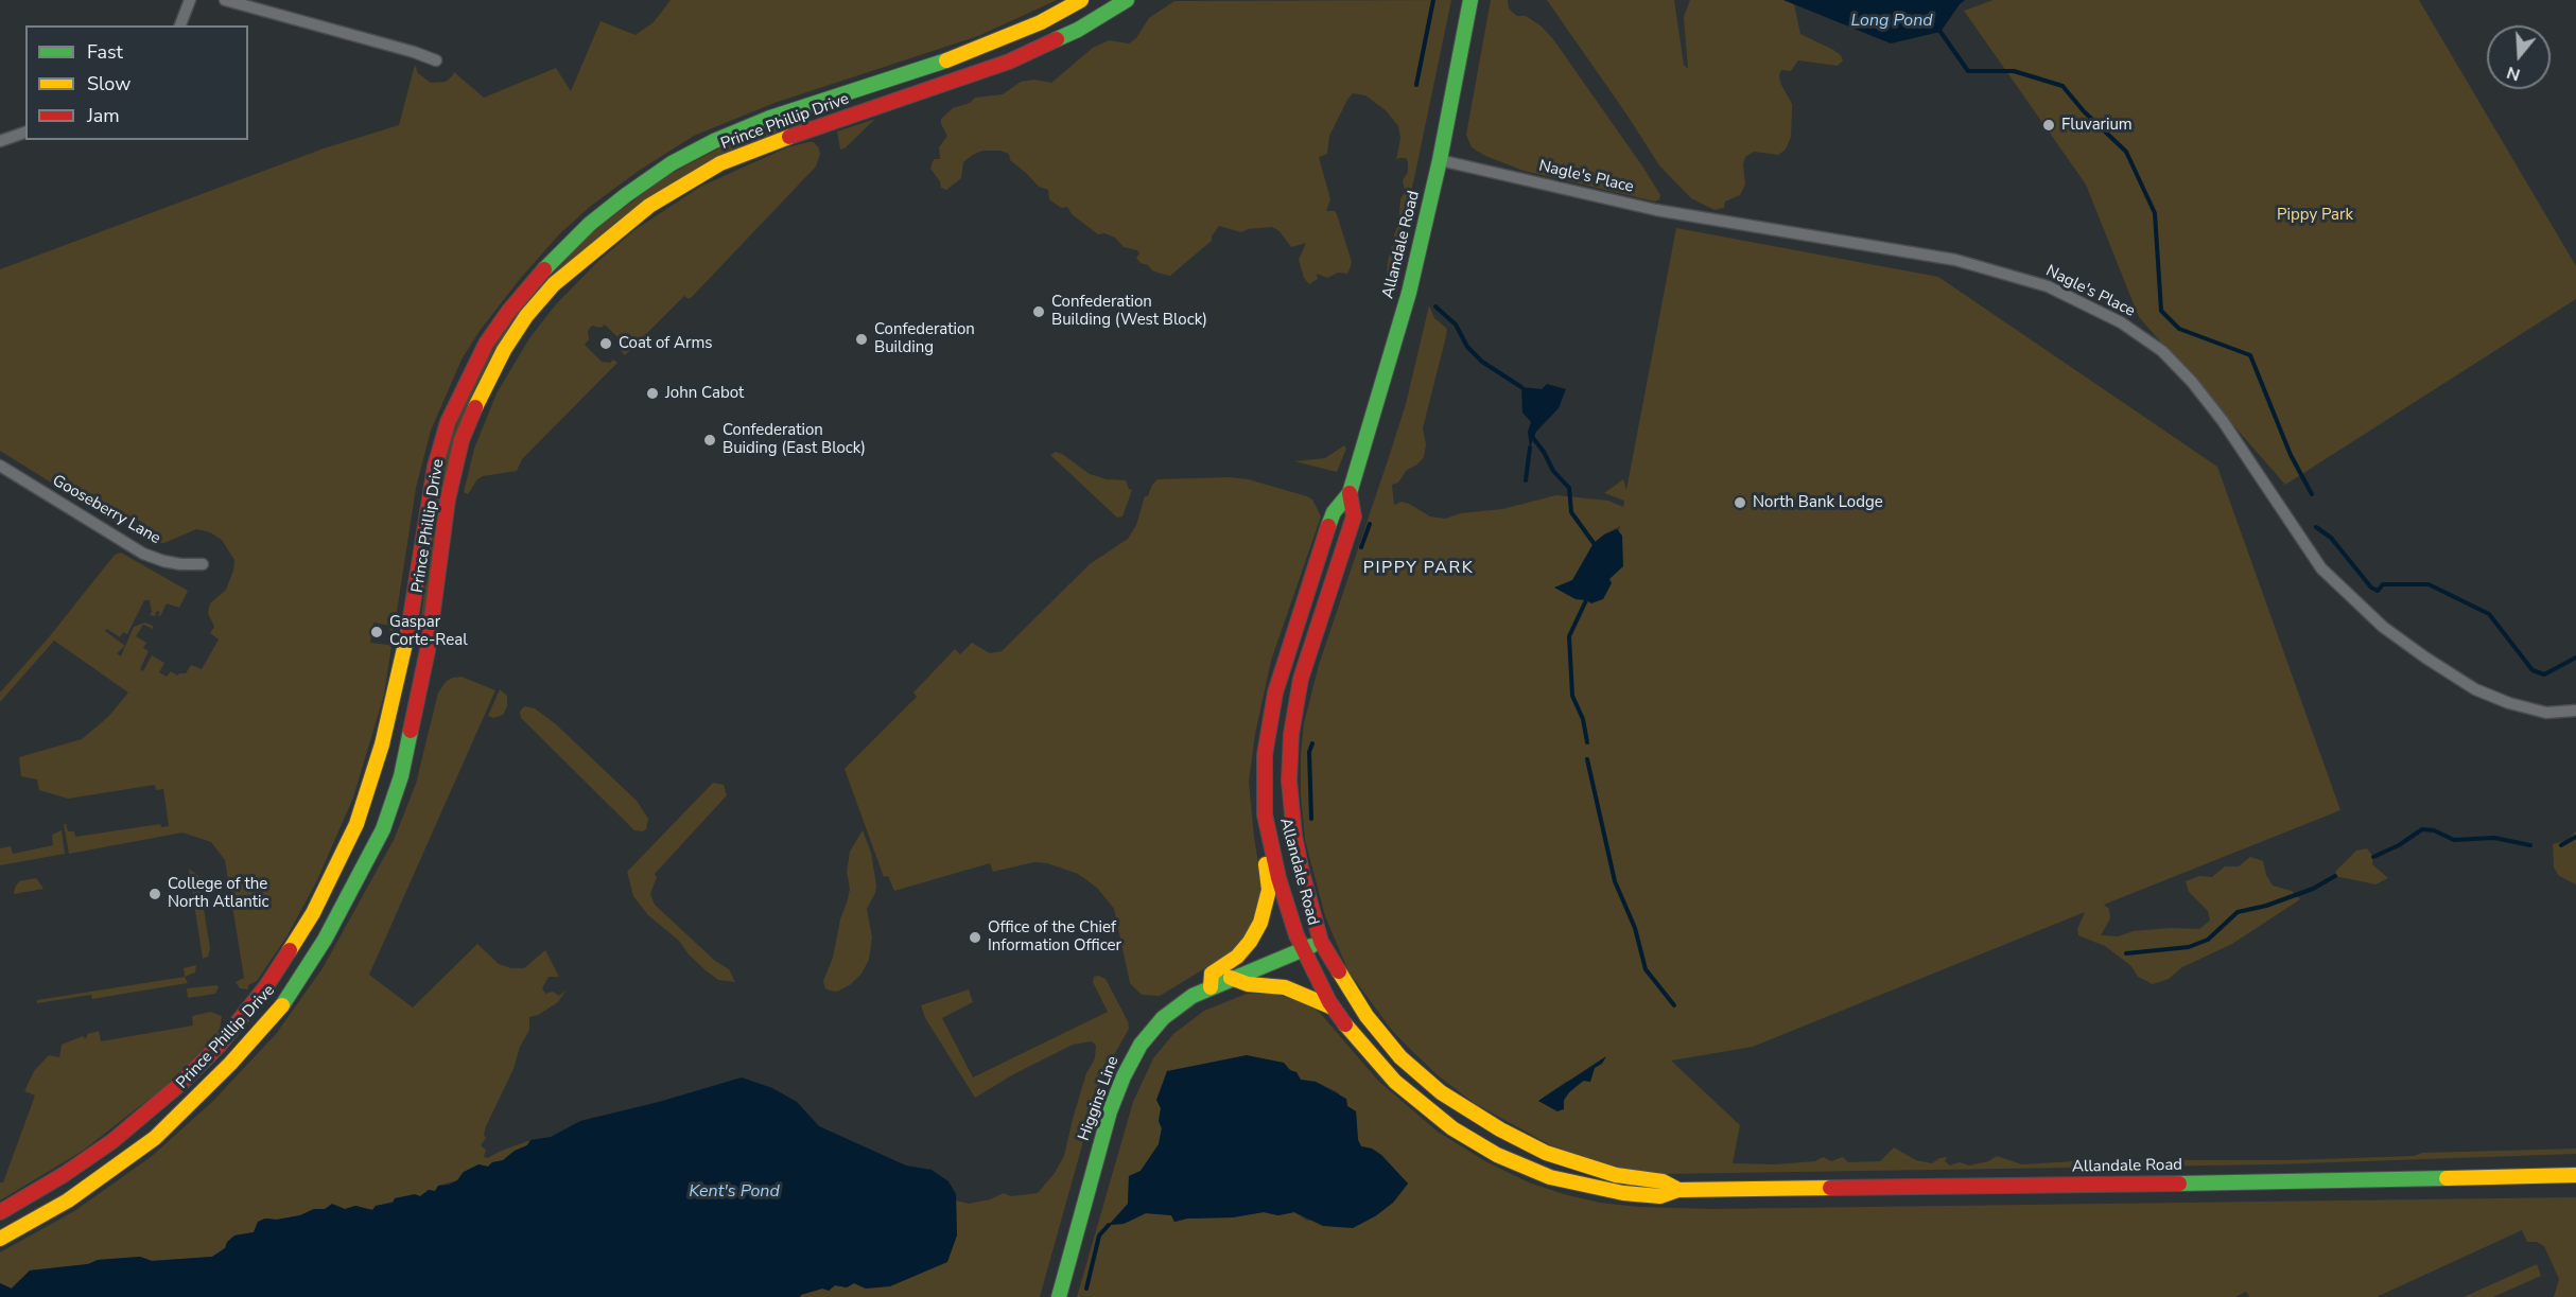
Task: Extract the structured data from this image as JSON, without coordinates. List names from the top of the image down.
{
  "streets": {
    "main road": ["Prince Phillip Drive", "Allandale Road", "Higgins Line"],
    "street": ["Nagle's Place", "Gooseberry Lane"]
  },
  "crossings": [
    ["Nagle's Place", "Allandale Road"],
    ["Allandale Road", "Higgins Line"]
  ],
  "districts": ["PIPPY PARK"],
  "water": ["Long Pond", "Kent's Pond"],
  "parks": ["Pippy Park"],
  "places": [
    "Fluvarium",
    "Confederation Building (West Block)",
    "Confederation Building",
    "Coat of Arms",
    "John Cabot",
    "Confederation Buiding (East Block)",
    "North Bank Lodge",
    "Gaspar Corte-Real",
    "College of the North Atlantic",
    "Office of the Chief Information Officer"
  ],
  "legend": ["Fast", "Slow", "Jam"],
  "north": "bottom"
}
